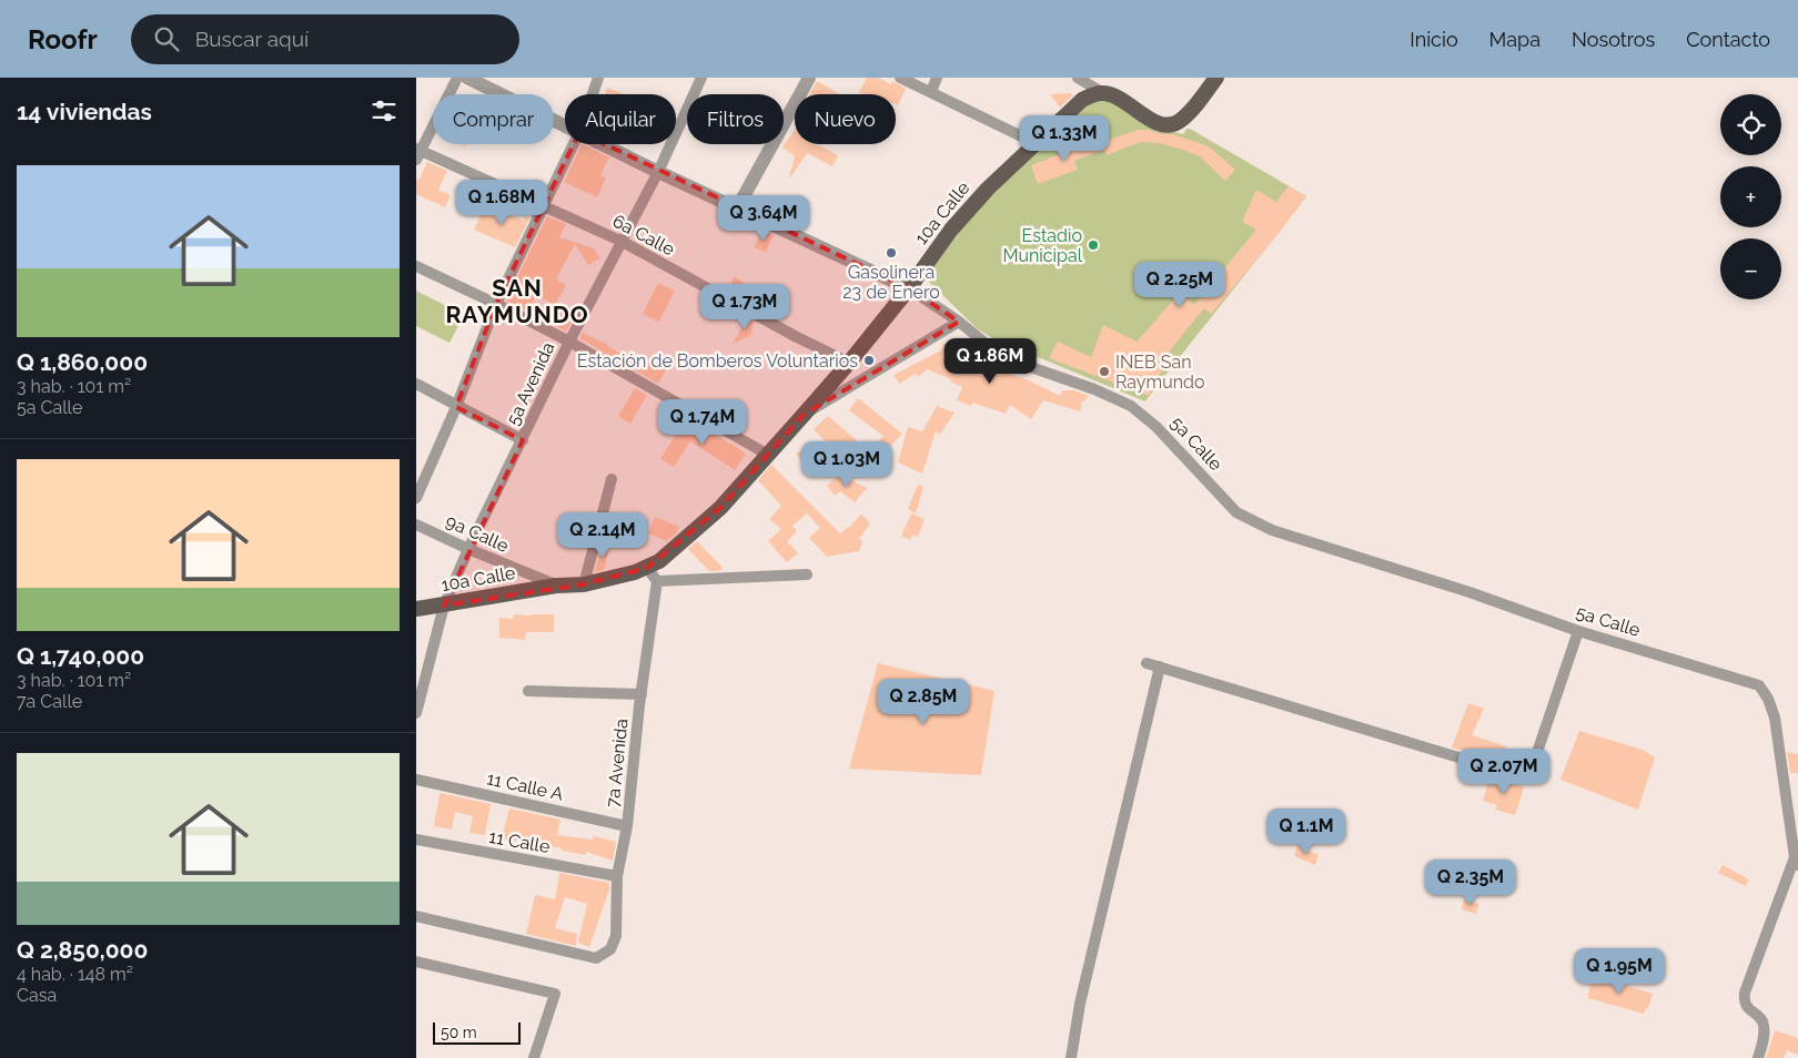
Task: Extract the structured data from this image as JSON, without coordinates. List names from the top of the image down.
{
  "streets": {
    "main road": ["10a Calle"],
    "street": [
      "6a Calle",
      "5a Avenida",
      "5a Calle",
      "9a Calle",
      "7a Avenida",
      "11 Calle A",
      "11 Calle"
    ]
  },
  "crossings": [
    ["10a Calle", "6a Calle"],
    ["10a Calle", "5a Avenida"],
    ["10a Calle", "5a Calle"],
    ["10a Calle", "9a Calle"],
    ["6a Calle", "5a Avenida"],
    ["5a Avenida", "5a Calle"],
    ["5a Avenida", "9a Calle"],
    ["7a Avenida", "11 Calle A"],
    ["7a Avenida", "11 Calle"]
  ],
  "districts": ["SAN RAYMUNDO"],
  "places": [
    "Estadio Municipal",
    "Gasolinera 23 de Enero",
    "Estación de Bomberos Voluntarios",
    "INEB San Raymundo"
  ],
  "scale_bar": "50 m",
  "page": {
    "header": "Roofr",
    "search": "Buscar aquí",
    "nav": [
      "Inicio",
      "Mapa",
      "Nosotros",
      "Contacto"
    ],
    "heading": "14 viviendas",
    "map_buttons": ["+", "−"],
    "chip": [
      "Comprar",
      "Alquilar",
      "Filtros",
      "Nuevo"
    ],
    "price": [
      "Q 1.33M",
      "Q 1.68M",
      "Q 3.64M",
      "Q 2.25M",
      "Q 1.73M",
      "Q 1.86M",
      "Q 1.74M",
      "Q 1.03M",
      "Q 2.14M",
      "Q 2.85M",
      "Q 2.07M",
      "Q 1.1M",
      "Q 2.35M",
      "Q 1.95M"
    ],
    "list": [
      {
        "name": "Q 1,860,000",
        "note": "3 hab. · 101 m² · 5a Calle"
      },
      {
        "name": "Q 1,740,000",
        "note": "3 hab. · 101 m² · 7a Calle"
      },
      {
        "name": "Q 2,850,000",
        "note": "4 hab. · 148 m² · Casa"
      }
    ],
    "scale": "50 m"
  }
}
